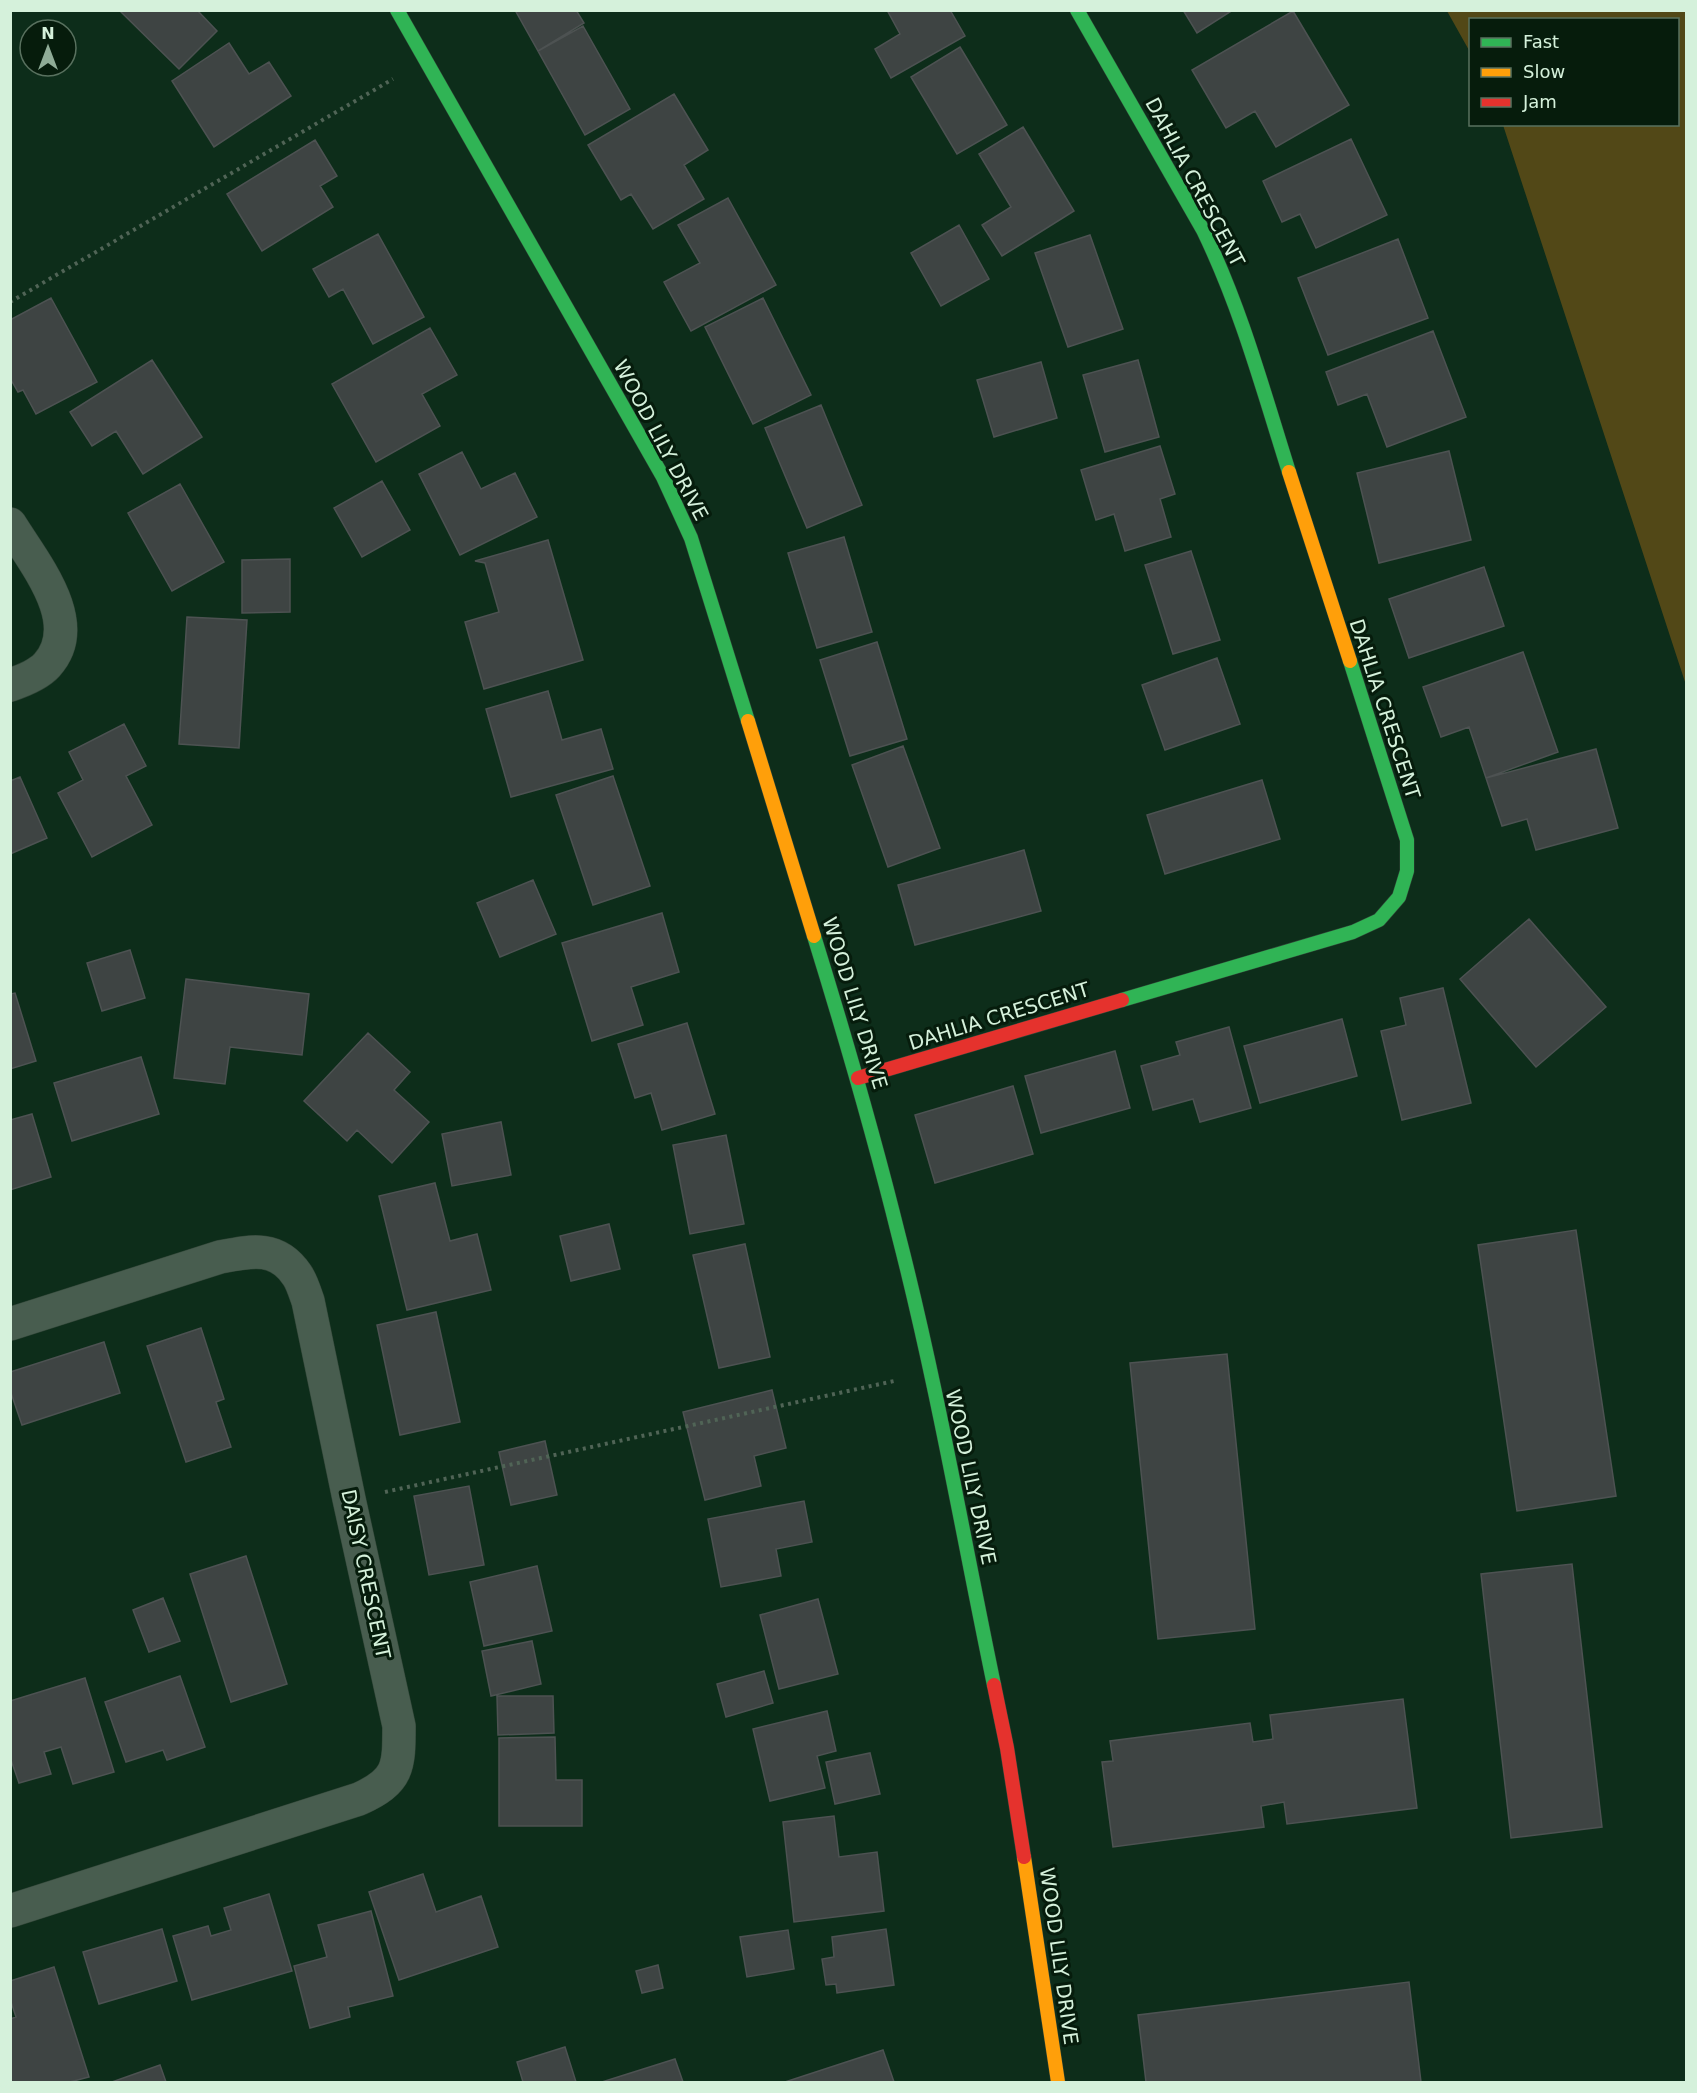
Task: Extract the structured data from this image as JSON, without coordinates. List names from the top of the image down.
{
  "streets": {
    "street": ["DAHLIA CRESCENT", "WOOD LILY DRIVE", "DAISY CRESCENT"]
  },
  "crossings": [
    ["DAHLIA CRESCENT", "WOOD LILY DRIVE"]
  ],
  "legend": ["Fast", "Slow", "Jam"],
  "north": "top"
}
